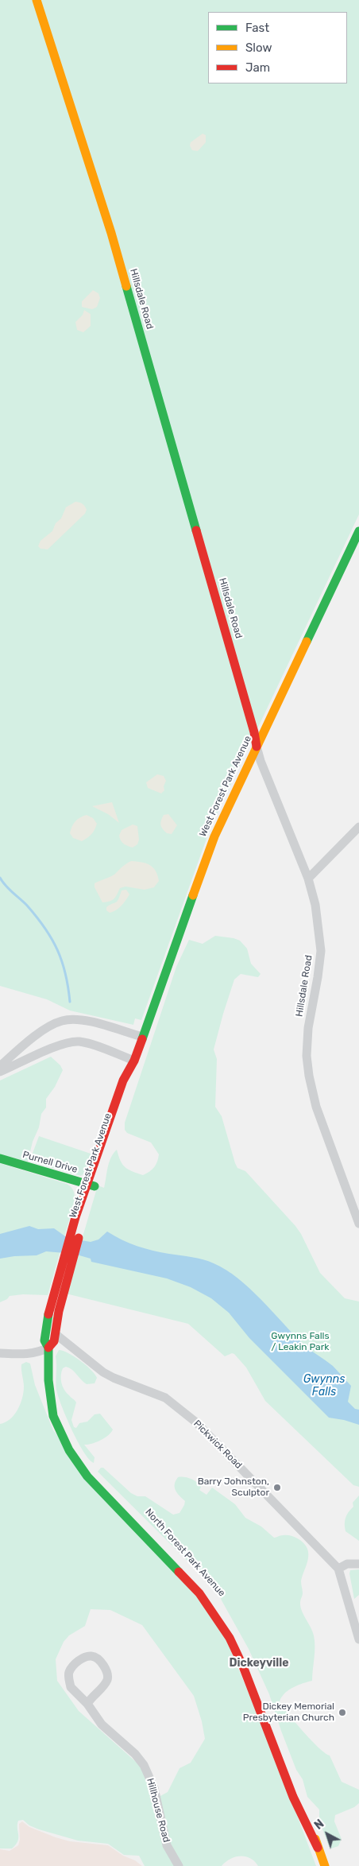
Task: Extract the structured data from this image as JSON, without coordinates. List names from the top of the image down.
{
  "streets": {
    "main road": [
      "Hillsdale Road",
      "West Forest Park Avenue",
      "Purnell Drive",
      "North Forest Park Avenue"
    ],
    "street": ["Pickwick Road", "Hillhouse Road"]
  },
  "crossings": [
    ["Hillsdale Road", "West Forest Park Avenue"],
    ["West Forest Park Avenue", "Purnell Drive"],
    ["West Forest Park Avenue", "North Forest Park Avenue"],
    ["Pickwick Road", "North Forest Park Avenue"]
  ],
  "districts": ["Dickeyville"],
  "water": ["Gwynns Falls"],
  "parks": ["Gwynns Falls / Leakin Park"],
  "places": ["Barry Johnston, Sculptor", "Dickey Memorial Presbyterian Church"],
  "legend": ["Fast", "Slow", "Jam"],
  "north": "top left"
}
